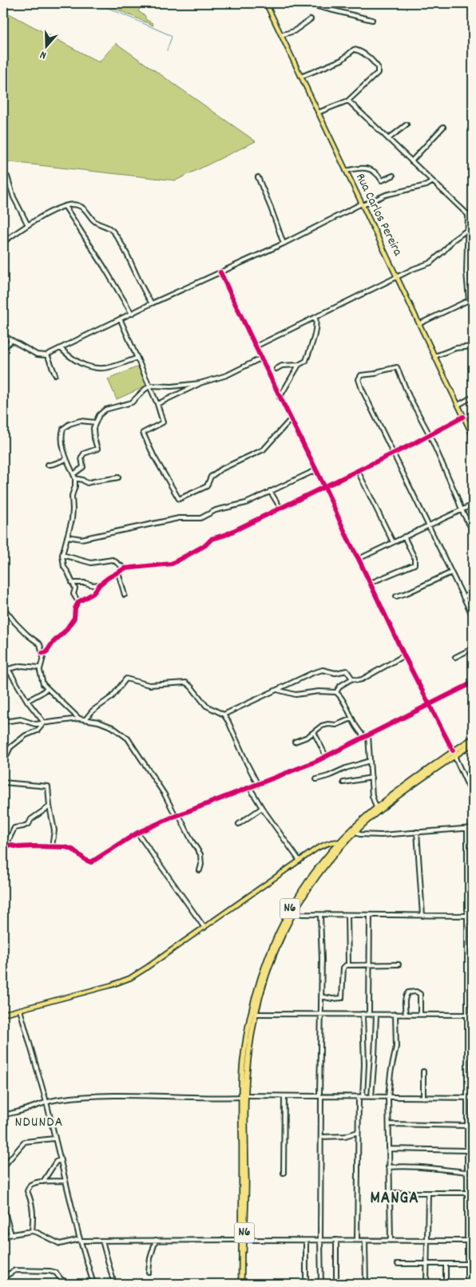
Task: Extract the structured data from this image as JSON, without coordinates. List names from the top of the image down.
{
  "streets": {
    "highway": ["N6"],
    "main road": ["Rua Carlos Pereira"]
  },
  "districts": ["NDUNDA", "MANGA"],
  "north": "bottom"
}
